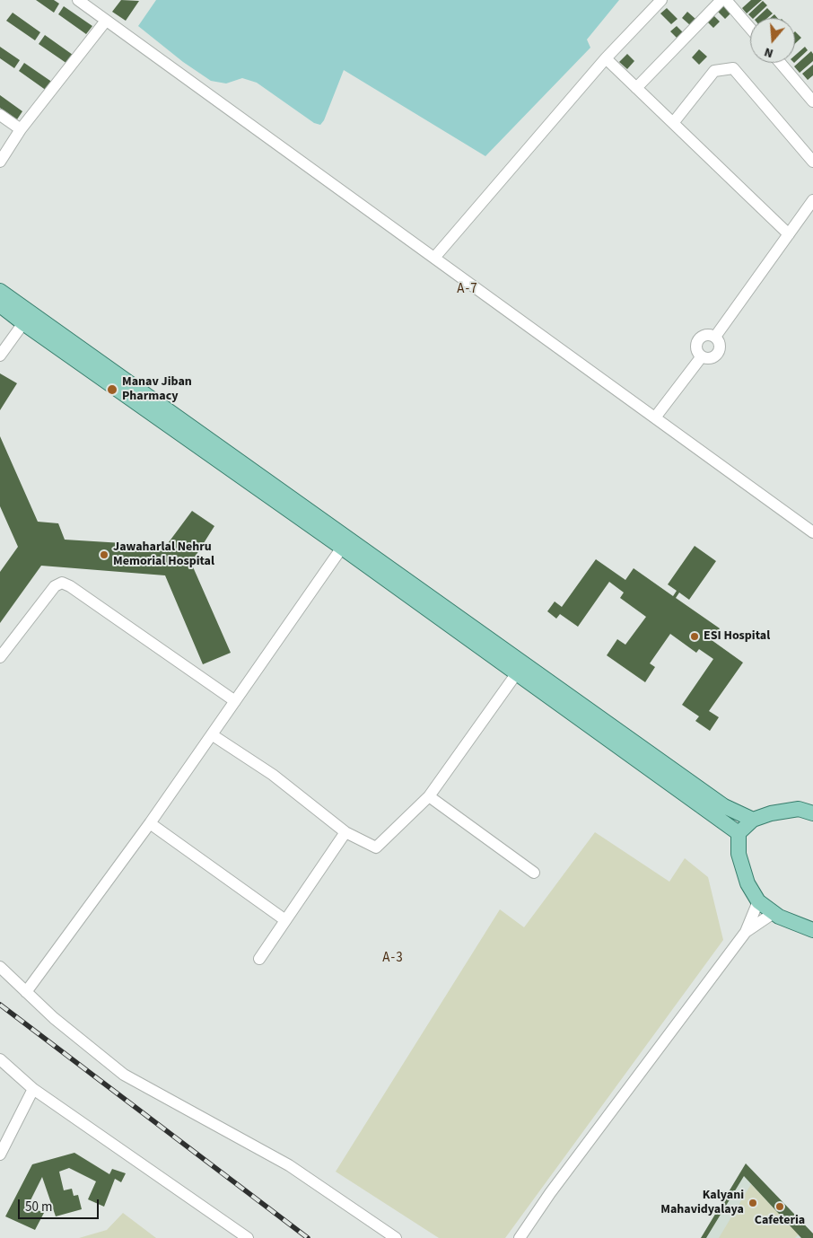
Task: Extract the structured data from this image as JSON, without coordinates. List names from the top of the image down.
{
  "districts": ["A-7", "A-3"],
  "places": [
    "Manav Jiban Pharmacy",
    "Jawaharlal Nehru Memorial Hospital",
    "ESI Hospital",
    "Kalyani Mahavidyalaya",
    "Cafeteria"
  ],
  "scale_bar": "50 m",
  "north": "bottom"
}
